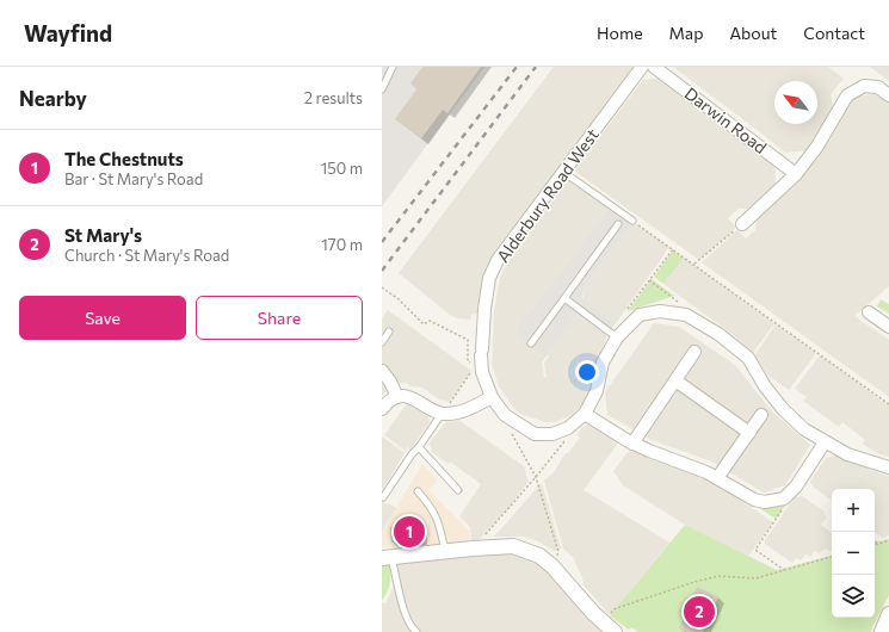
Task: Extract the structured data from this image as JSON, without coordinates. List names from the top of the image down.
{
  "streets": {
    "street": ["Darwin Road", "Alderbury Road West"]
  },
  "north": "top left",
  "page": {
    "header": "Wayfind",
    "nav": [
      "Home",
      "Map",
      "About",
      "Contact"
    ],
    "heading": ["Nearby", "2 results"],
    "list": [
      {
        "mark": "1",
        "name": "The Chestnuts",
        "note": "Bar · St Mary's Road",
        "value": "150 m"
      },
      {
        "mark": "2",
        "name": "St Mary's",
        "note": "Church · St Mary's Road",
        "value": "170 m"
      }
    ],
    "buttons": ["Save", "Share"],
    "map_buttons": ["+", "−"],
    "pins": ["1", "2"]
  }
}
